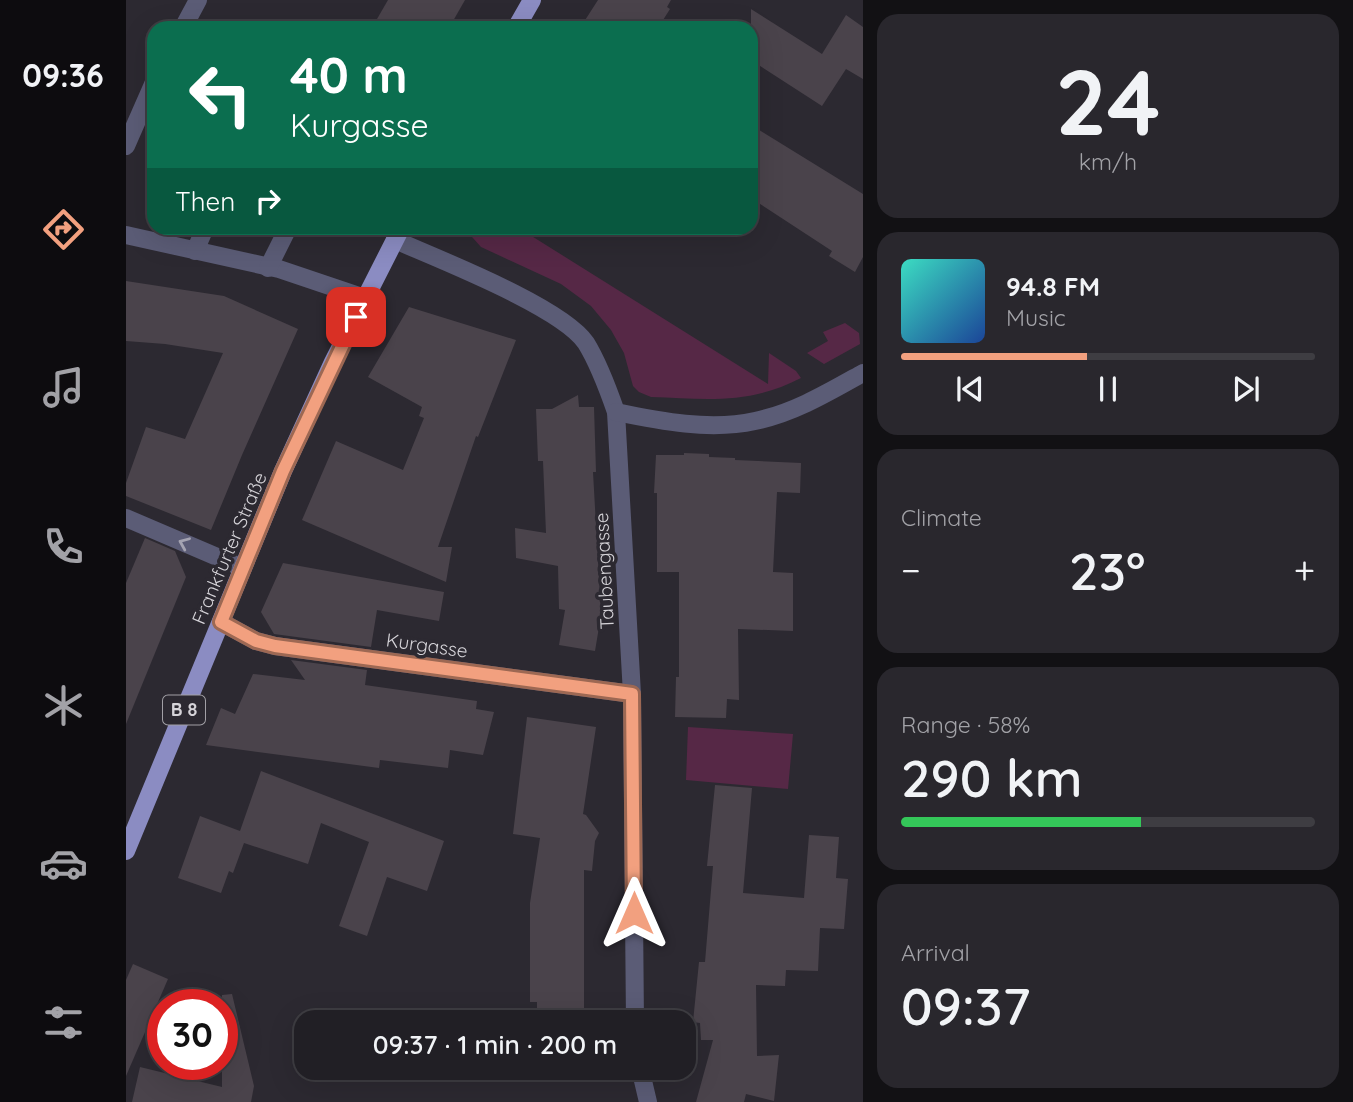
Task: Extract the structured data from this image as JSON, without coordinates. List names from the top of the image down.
{
  "streets": {
    "main road": ["Frankfurter Straße", "B 8"],
    "street": ["Taubengasse", "Kurgasse"]
  },
  "crossings": [
    ["Frankfurter Straße", "Kurgasse"],
    ["Taubengasse", "Kurgasse"]
  ],
  "page": {
    "tabs": "09:36",
    "tile": [
      ["24", "km/h"],
      "Climate",
      ["Range · 58%", "290 km"],
      ["Arrival", "09:37"]
    ],
    "turn": ["40 m", "Kurgasse"],
    "then": "Then",
    "song": ["94.8 FM", "Music"],
    "heat": ["−", "23°", "+"],
    "limit": "30",
    "trip": "09:37 · 1 min · 200 m"
  }
}
